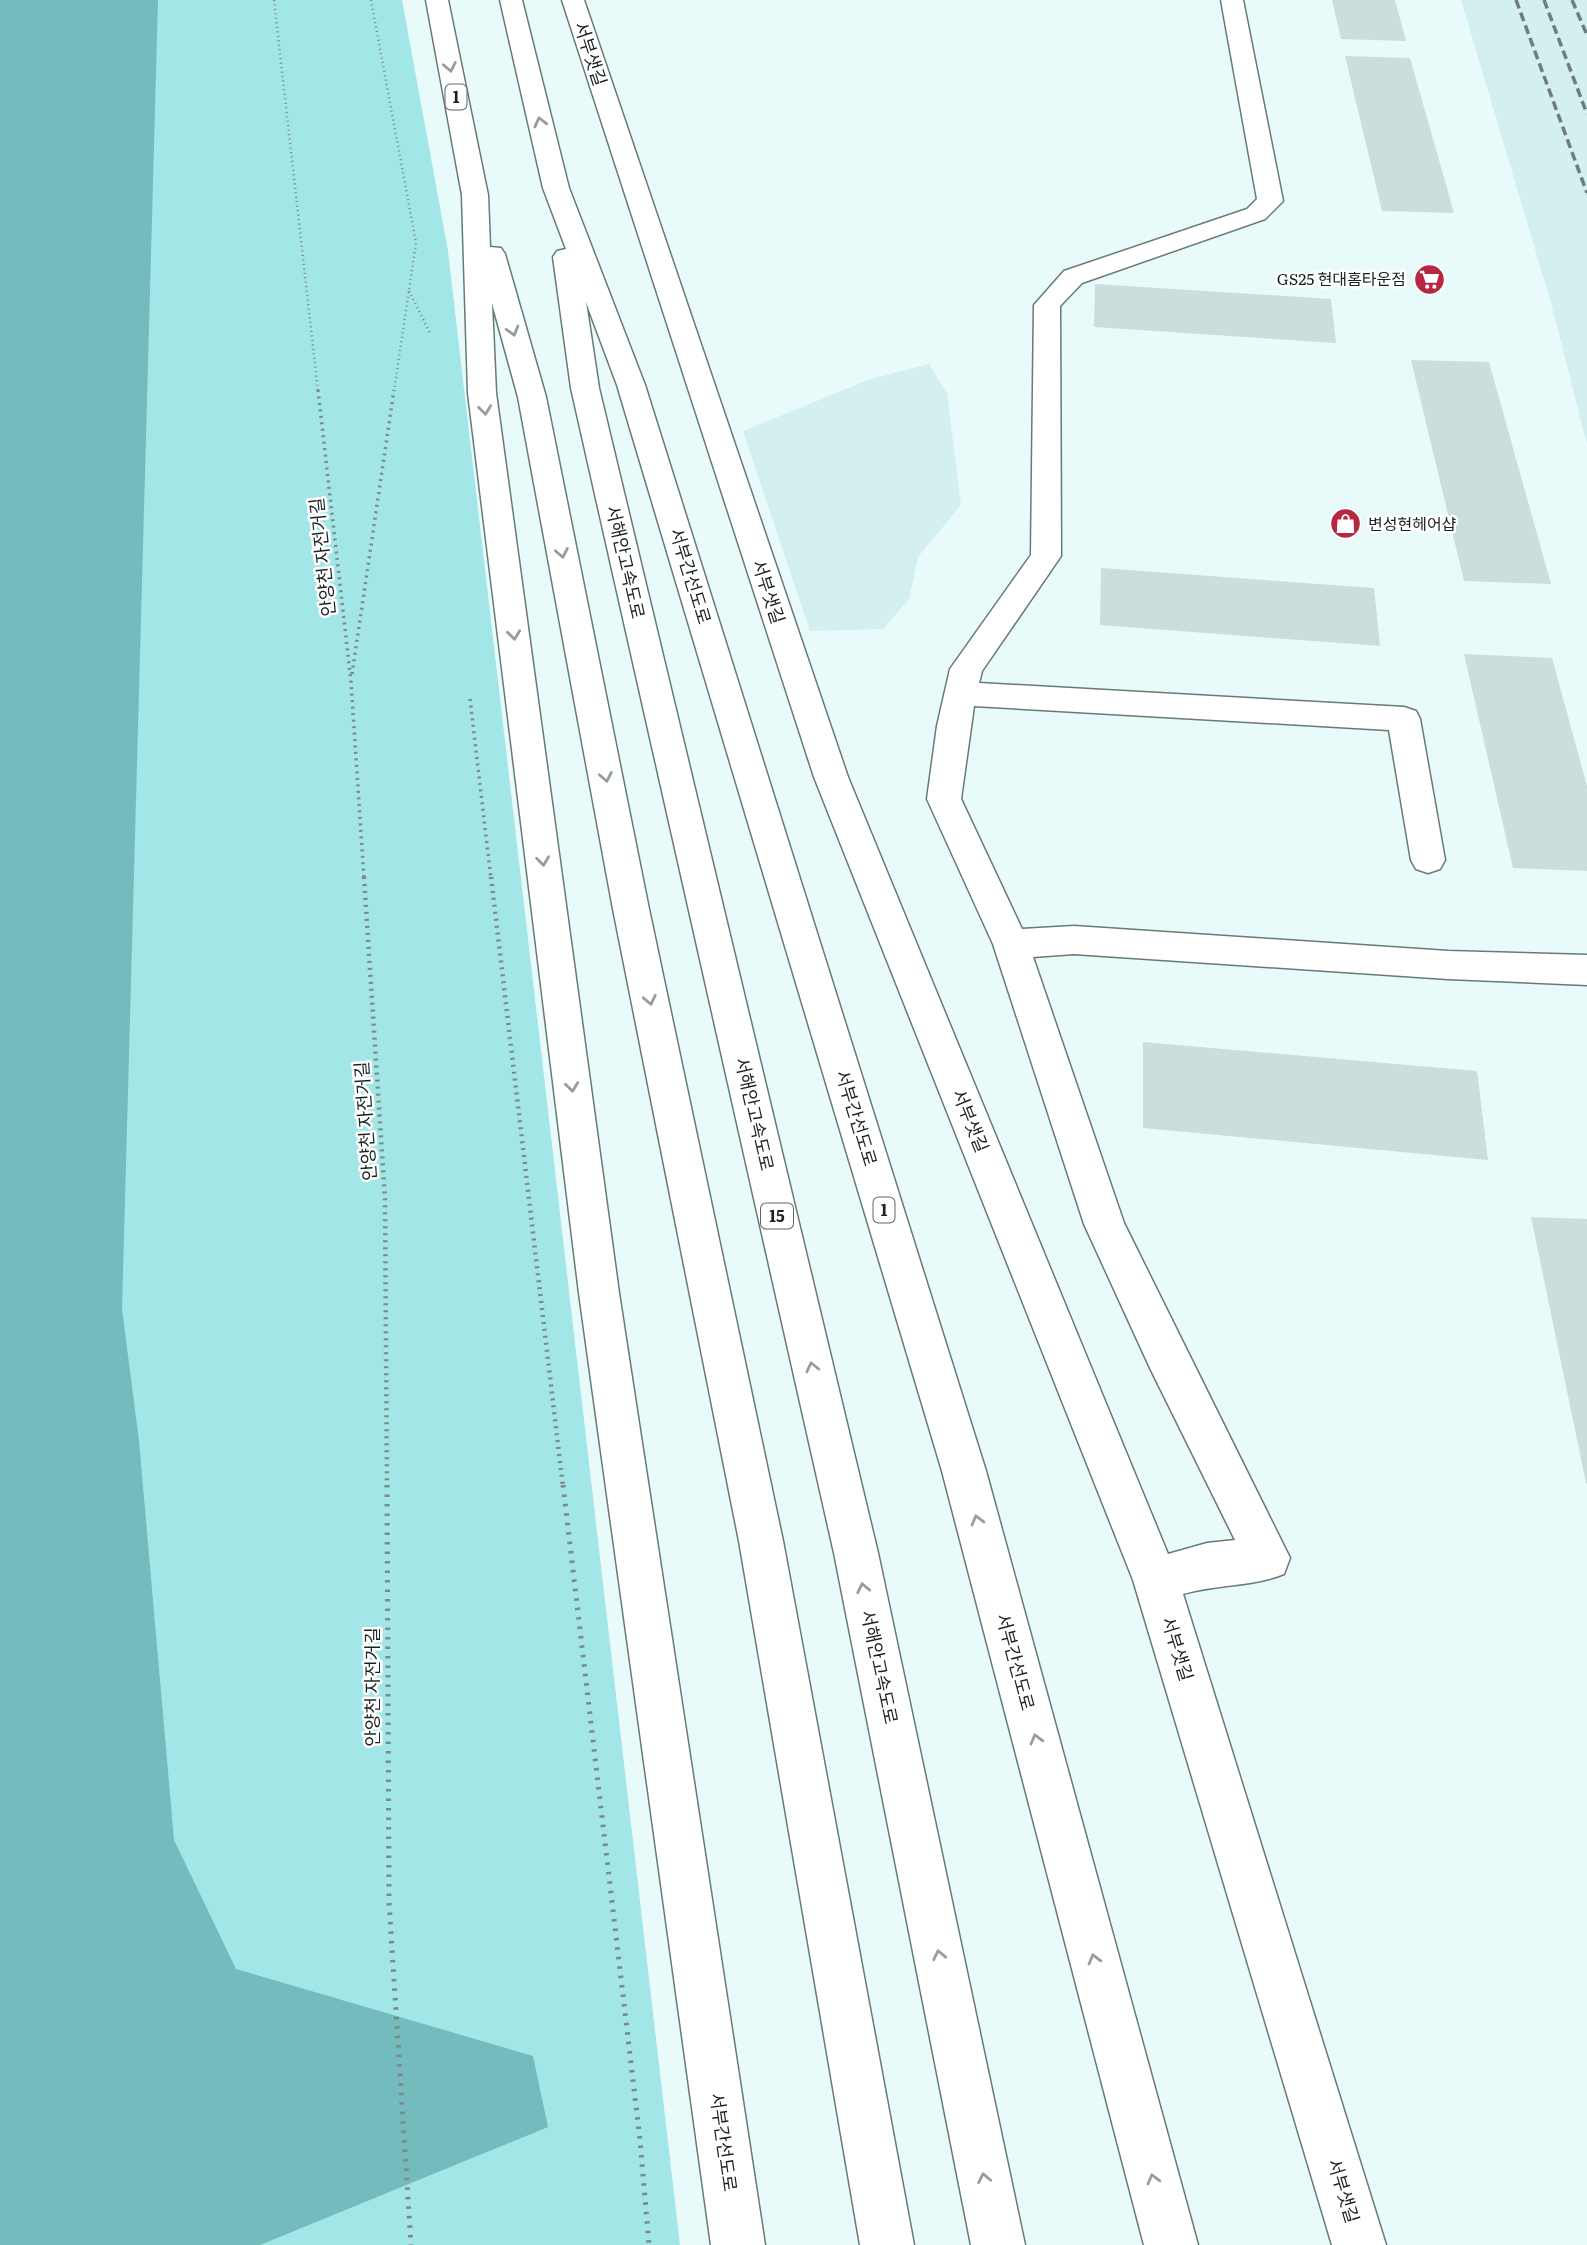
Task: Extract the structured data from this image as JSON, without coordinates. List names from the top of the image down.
{
  "streets": {
    "main road": [
      "서부샛길",
      "1",
      "서해안고속도로",
      "서부간선도로",
      "15"
    ],
    "path": ["안양천 자전거길"]
  },
  "crossings": [
    ["서해안고속도로", "서부간선도로"]
  ],
  "places": {
    "supermarket": ["GS25 현대홈타운점"],
    "shop": ["변성현헤어샵"]
  }
}
